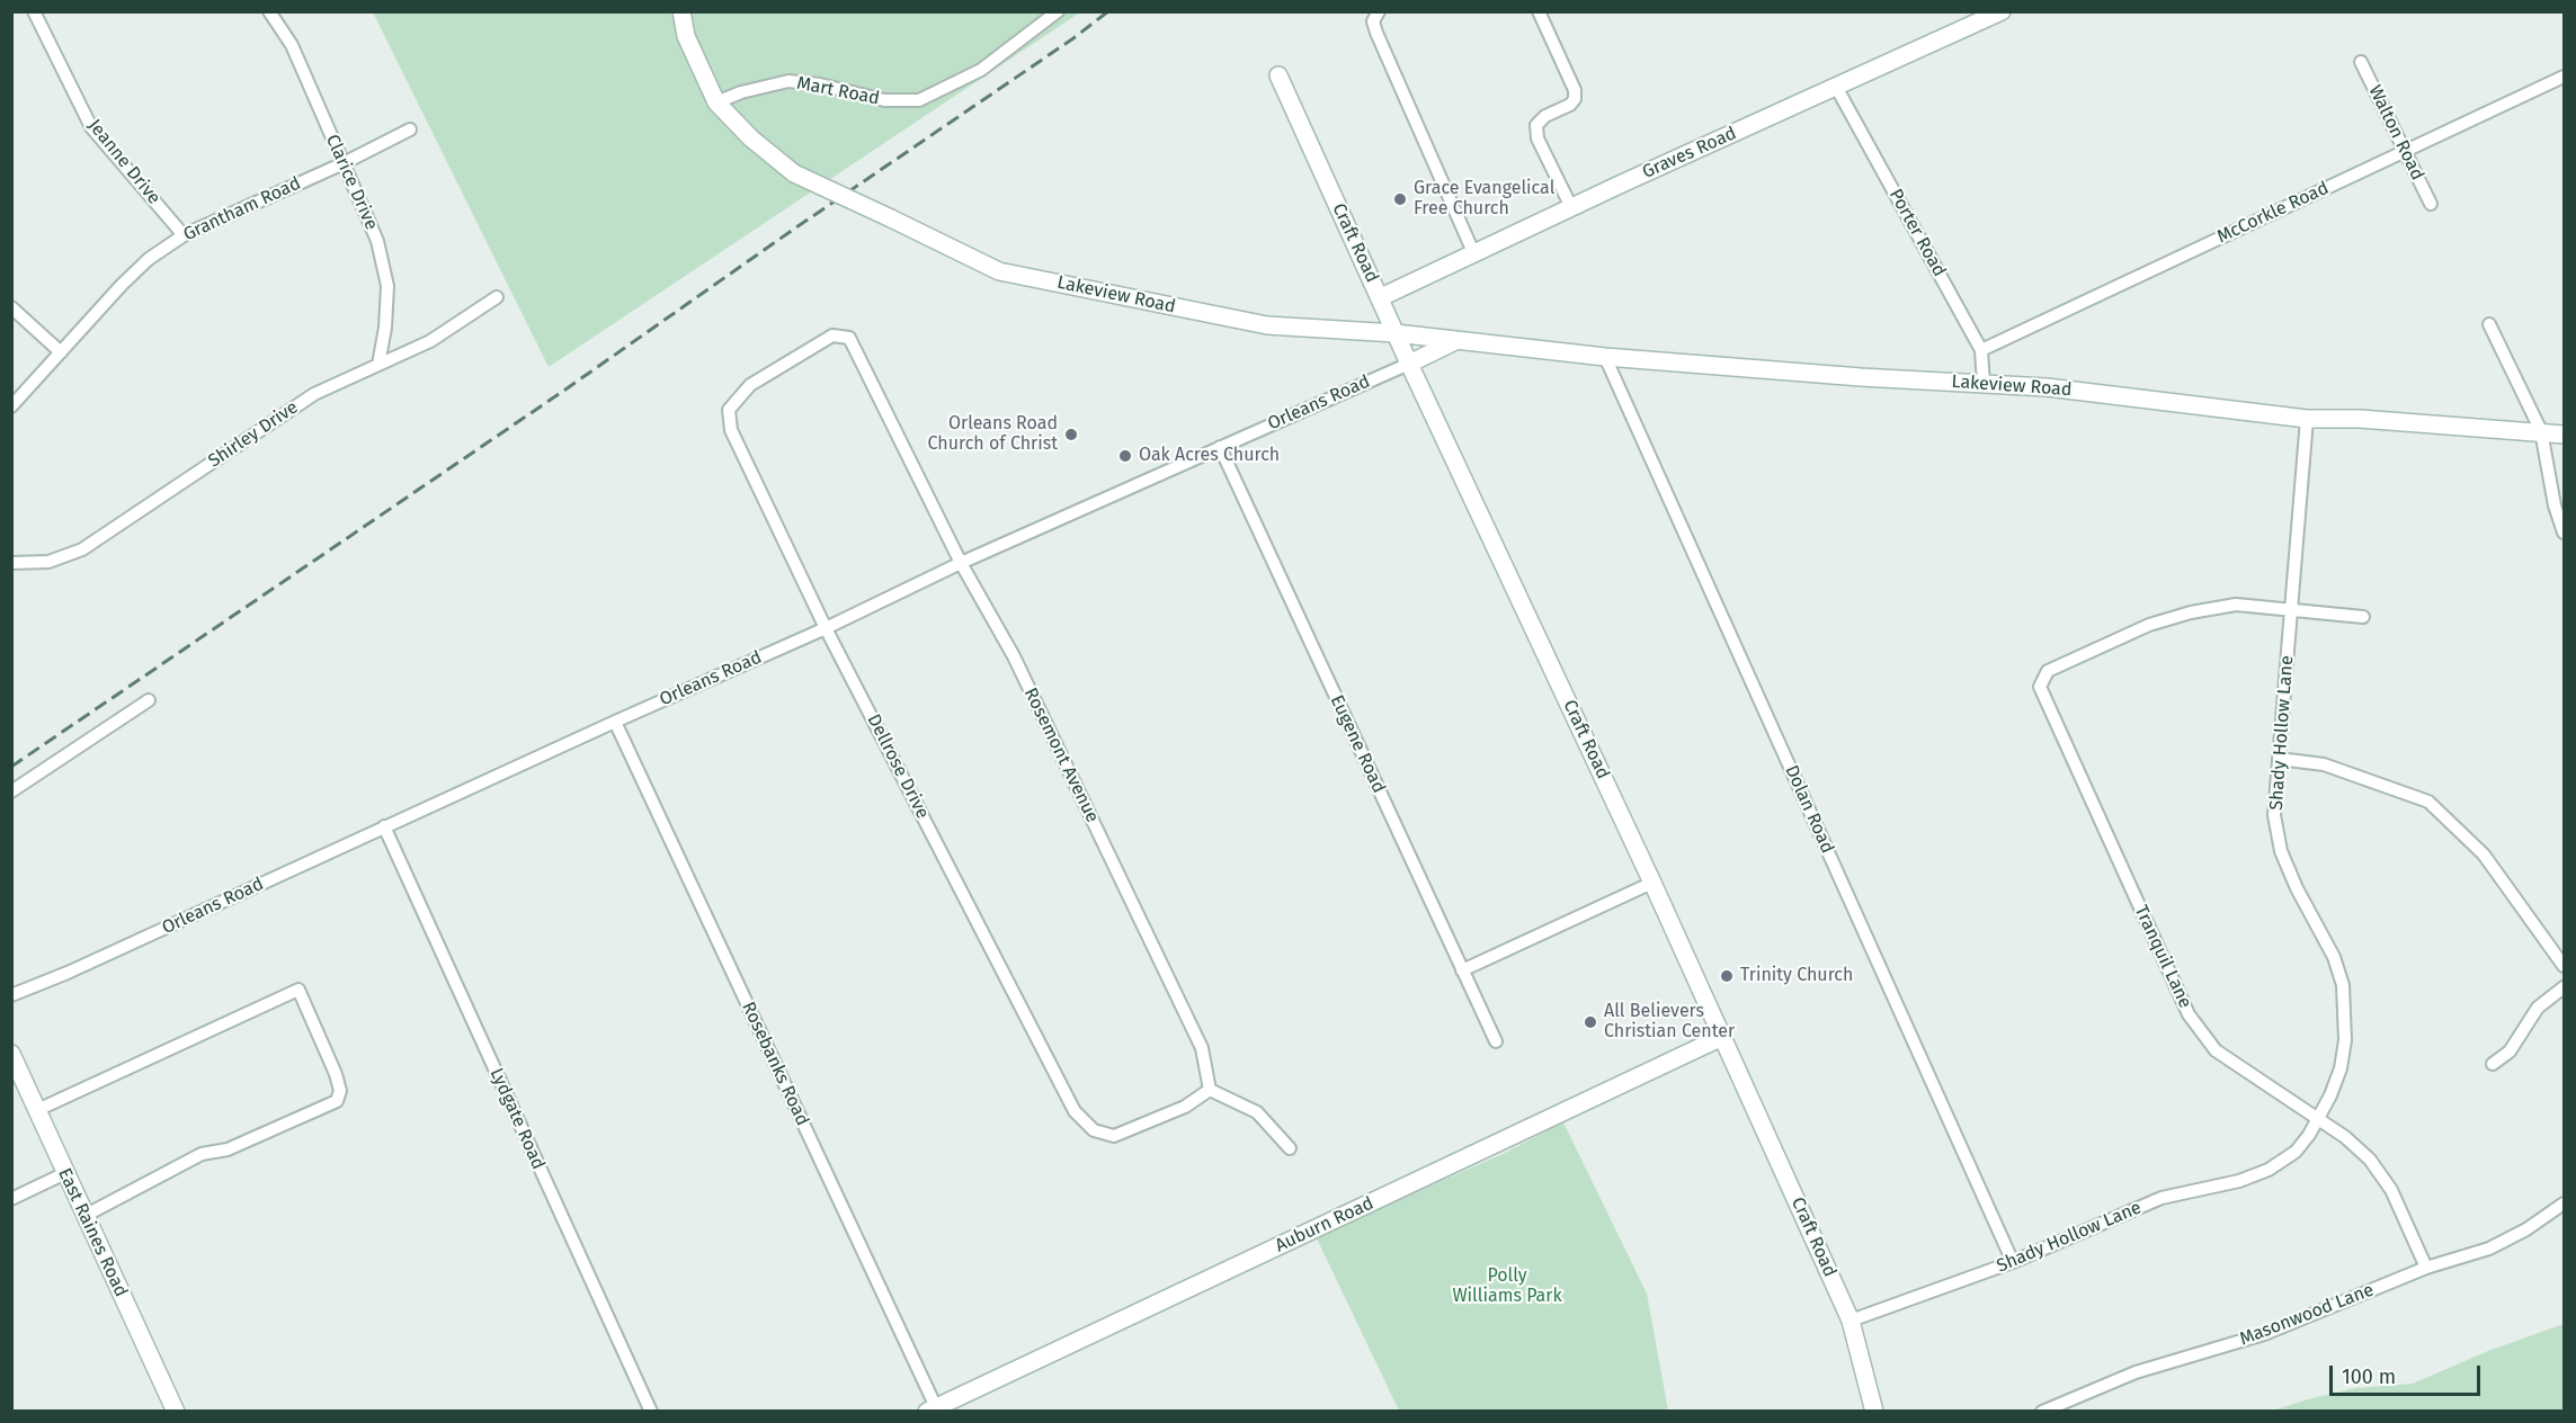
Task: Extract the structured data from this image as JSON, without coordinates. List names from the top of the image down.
{
  "streets": {
    "street": [
      "Mart Road",
      "Walton Road",
      "Graves Road",
      "Jeanne Drive",
      "Clarice Drive",
      "Grantham Road",
      "McCorkle Road",
      "Porter Road",
      "Craft Road",
      "Lakeview Road",
      "Orleans Road",
      "Shirley Drive",
      "Shady Hollow Lane",
      "Eugene Road",
      "Rosemont Avenue",
      "Dellrose Drive",
      "Dolan Road",
      "Tranquil Lane",
      "Rosebanks Road",
      "Lydgate Road",
      "Auburn Road",
      "East Raines Road",
      "Masonwood Lane"
    ]
  },
  "crossings": [
    ["Mart Road", "Lakeview Road"],
    ["Walton Road", "McCorkle Road"],
    ["Graves Road", "Porter Road"],
    ["Graves Road", "Craft Road"],
    ["Jeanne Drive", "Grantham Road"],
    ["Clarice Drive", "Grantham Road"],
    ["Clarice Drive", "Shirley Drive"],
    ["McCorkle Road", "Porter Road"],
    ["Porter Road", "Lakeview Road"],
    ["Craft Road", "Lakeview Road"],
    ["Craft Road", "Orleans Road"],
    ["Craft Road", "Shady Hollow Lane"],
    ["Craft Road", "Auburn Road"],
    ["Lakeview Road", "Shady Hollow Lane"],
    ["Lakeview Road", "Dolan Road"],
    ["Orleans Road", "Eugene Road"],
    ["Orleans Road", "Rosemont Avenue"],
    ["Orleans Road", "Dellrose Drive"],
    ["Orleans Road", "Rosebanks Road"],
    ["Orleans Road", "Lydgate Road"],
    ["Shady Hollow Lane", "Dolan Road"],
    ["Shady Hollow Lane", "Tranquil Lane"],
    ["Rosemont Avenue", "Dellrose Drive"],
    ["Tranquil Lane", "Masonwood Lane"],
    ["Rosebanks Road", "Auburn Road"]
  ],
  "parks": ["Polly Williams Park"],
  "places": [
    "Grace Evangelical Free Church",
    "Orleans Road Church of Christ",
    "Oak Acres Church",
    "Trinity Church",
    "All Believers Christian Center"
  ],
  "scale_bar": "100 m"
}
